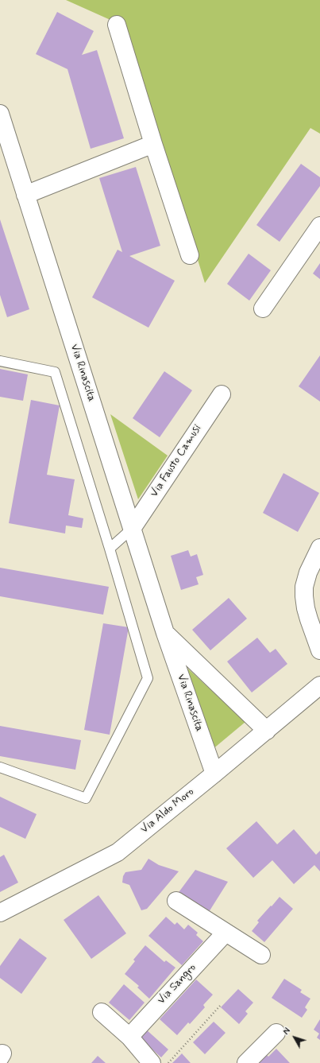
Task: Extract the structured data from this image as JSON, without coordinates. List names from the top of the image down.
{
  "streets": {
    "street": [
      "Via Rinascita",
      "Via Fausto Camusi",
      "Via Aldo Moro",
      "Via Sangro"
    ]
  },
  "crossings": [
    ["Via Rinascita", "Via Fausto Camusi"],
    ["Via Rinascita", "Via Aldo Moro"]
  ],
  "north": "top left"
}
